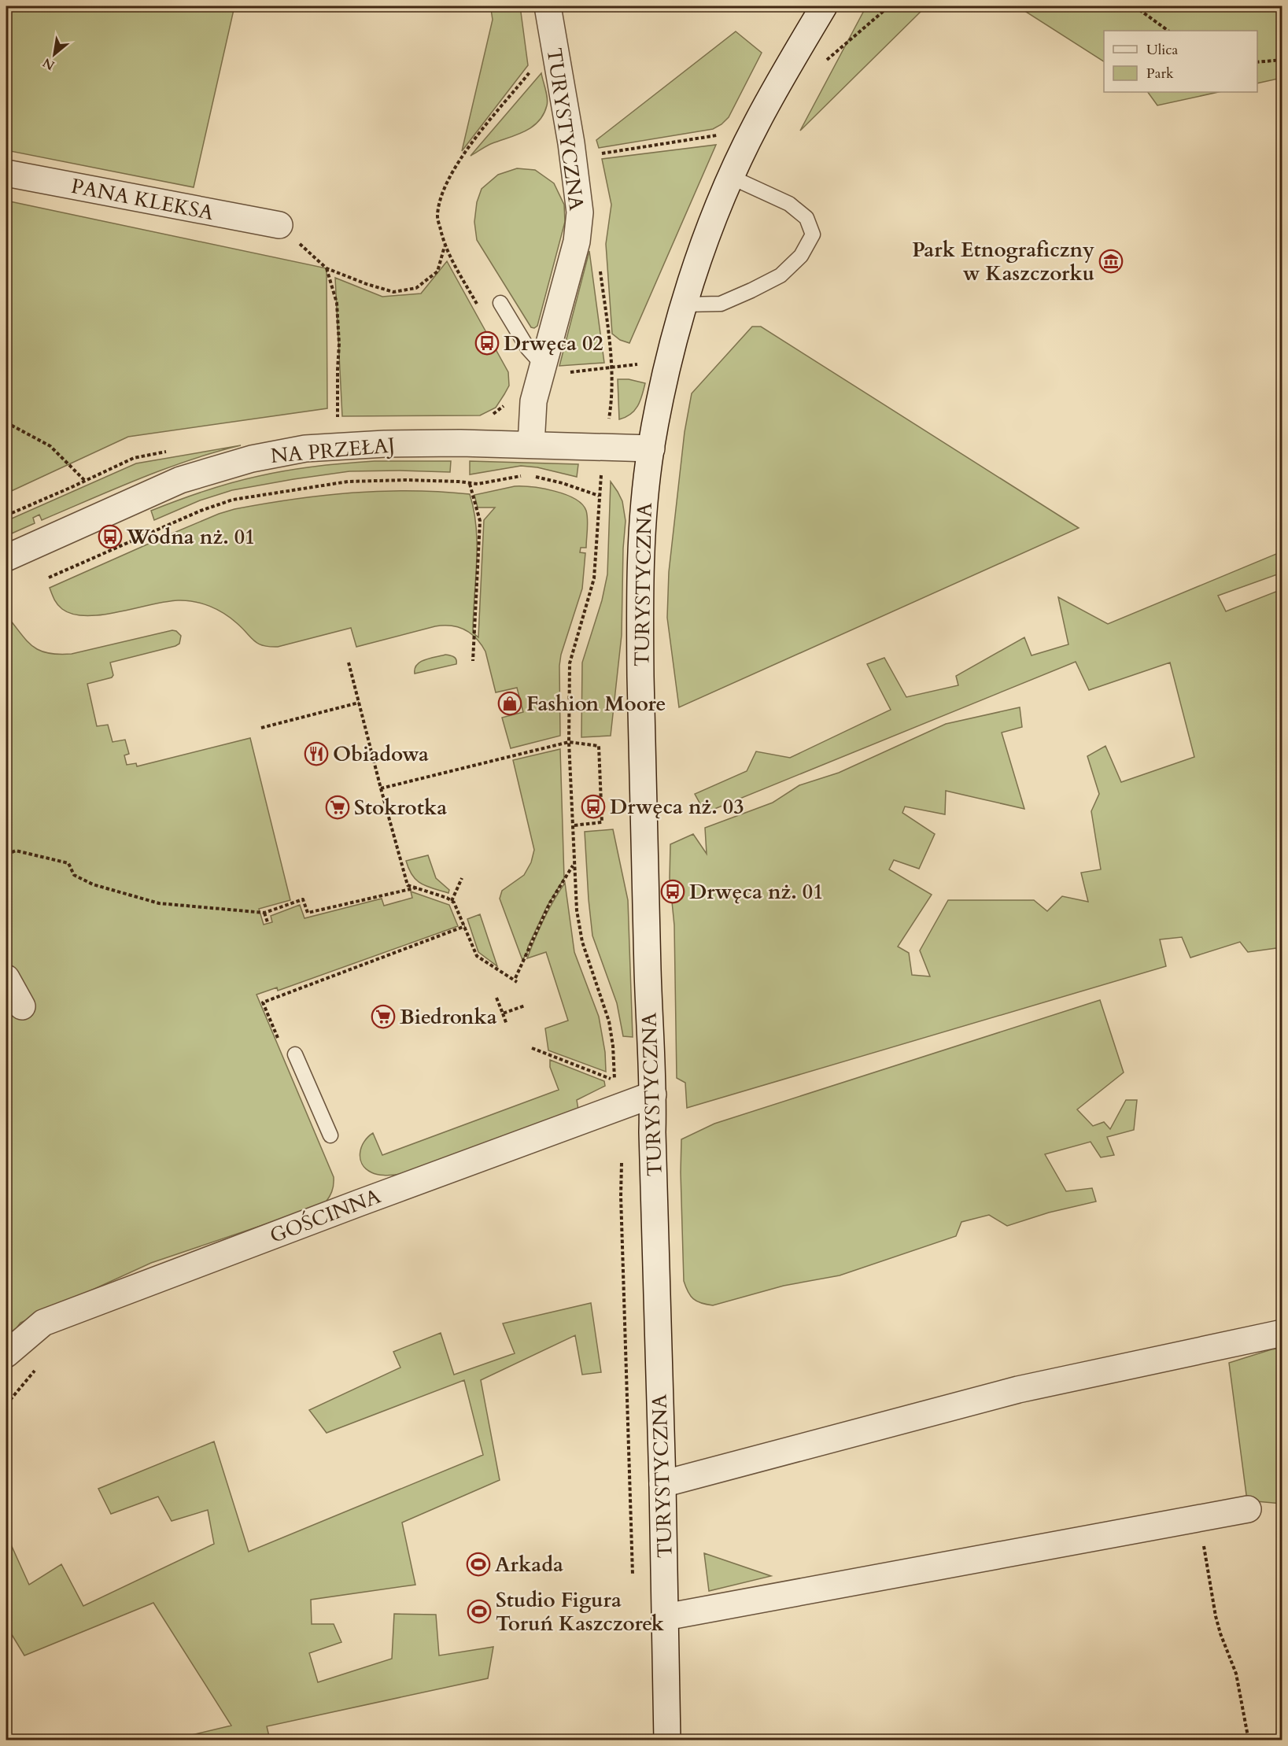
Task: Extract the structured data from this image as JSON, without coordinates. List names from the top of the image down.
{
  "streets": {
    "street": [
      "TURYSTYCZNA",
      "PANA KLEKSA",
      "NA PRZEŁAJ",
      "GOŚCINNA"
    ]
  },
  "crossings": [
    ["TURYSTYCZNA", "NA PRZEŁAJ"],
    ["TURYSTYCZNA", "GOŚCINNA"]
  ],
  "places": {
    "museum": ["Park Etnograficzny w Kaszczorku"],
    "bus stop": [
      "Drwęca 02",
      "Wodna nż. 01",
      "Drwęca nż. 03",
      "Drwęca nż. 01"
    ],
    "shop": ["Fashion Moore"],
    "restaurant": ["Obiadowa"],
    "supermarket": ["Stokrotka", "Biedronka"],
    "sports": ["Arkada", "Studio Figura Toruń Kaszczorek"]
  },
  "legend": ["Ulica", "Park"],
  "north": "bottom left"
}
